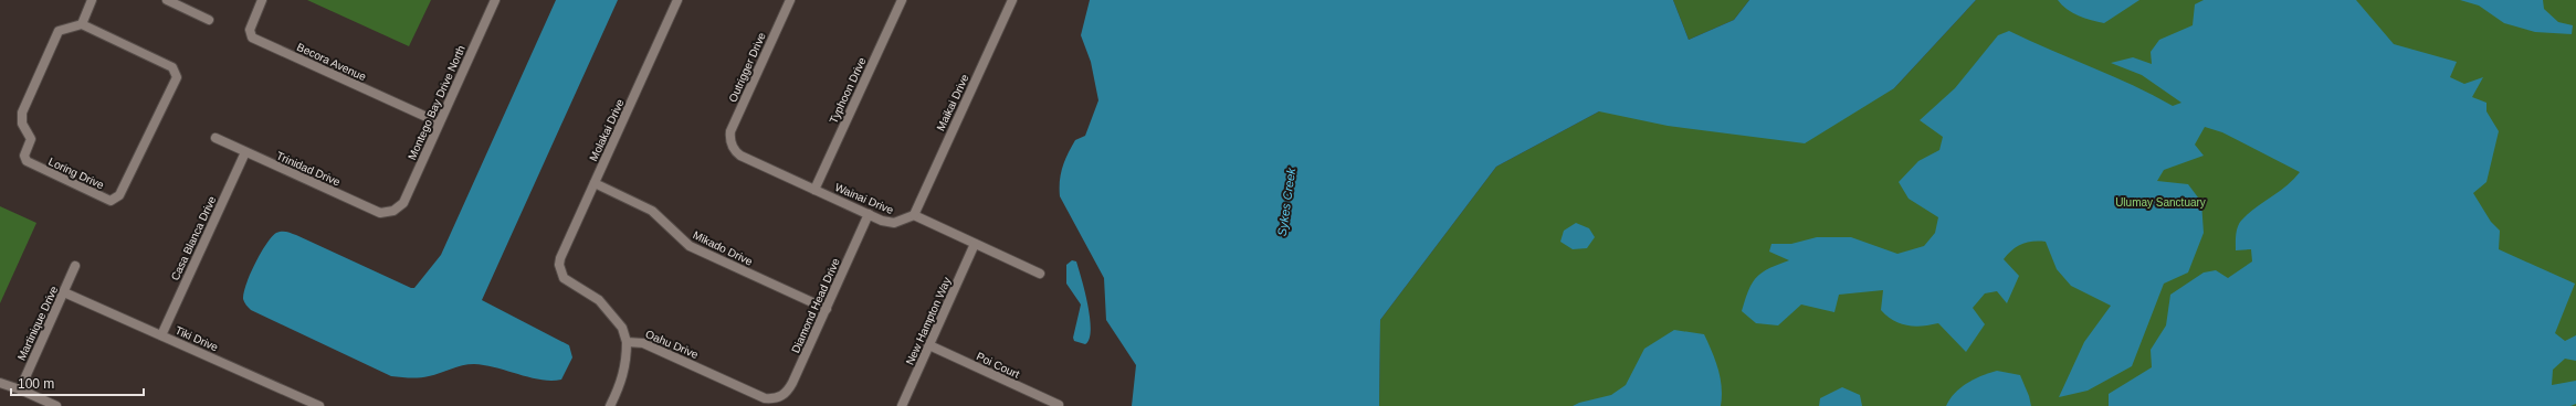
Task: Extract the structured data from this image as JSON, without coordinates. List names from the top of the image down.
{
  "streets": {
    "street": [
      "Becora Avenue",
      "Outrigger Drive",
      "Typhoon Drive",
      "Montego Bay Drive North",
      "Maikai Drive",
      "Molakai Drive",
      "Trinidad Drive",
      "Loring Drive",
      "Wainai Drive",
      "Casa Blanca Drive",
      "Mikado Drive",
      "Diamond Head Drive",
      "New Hampton Way",
      "Martinique Drive",
      "Tiki Drive",
      "Oahu Drive",
      "Poi Court"
    ]
  },
  "crossings": [
    ["Becora Avenue", "Montego Bay Drive North"],
    ["Outrigger Drive", "Wainai Drive"],
    ["Typhoon Drive", "Wainai Drive"],
    ["Montego Bay Drive North", "Trinidad Drive"],
    ["Maikai Drive", "Wainai Drive"],
    ["Molakai Drive", "Mikado Drive"],
    ["Molakai Drive", "Oahu Drive"],
    ["Trinidad Drive", "Casa Blanca Drive"],
    ["Wainai Drive", "Diamond Head Drive"],
    ["Casa Blanca Drive", "Tiki Drive"],
    ["Mikado Drive", "Diamond Head Drive"],
    ["Diamond Head Drive", "Oahu Drive"],
    ["New Hampton Way", "Poi Court"],
    ["Martinique Drive", "Tiki Drive"]
  ],
  "water": ["Sykes Creek"],
  "parks": ["Ulumay Sanctuary"],
  "scale_bar": "100 m"
}
